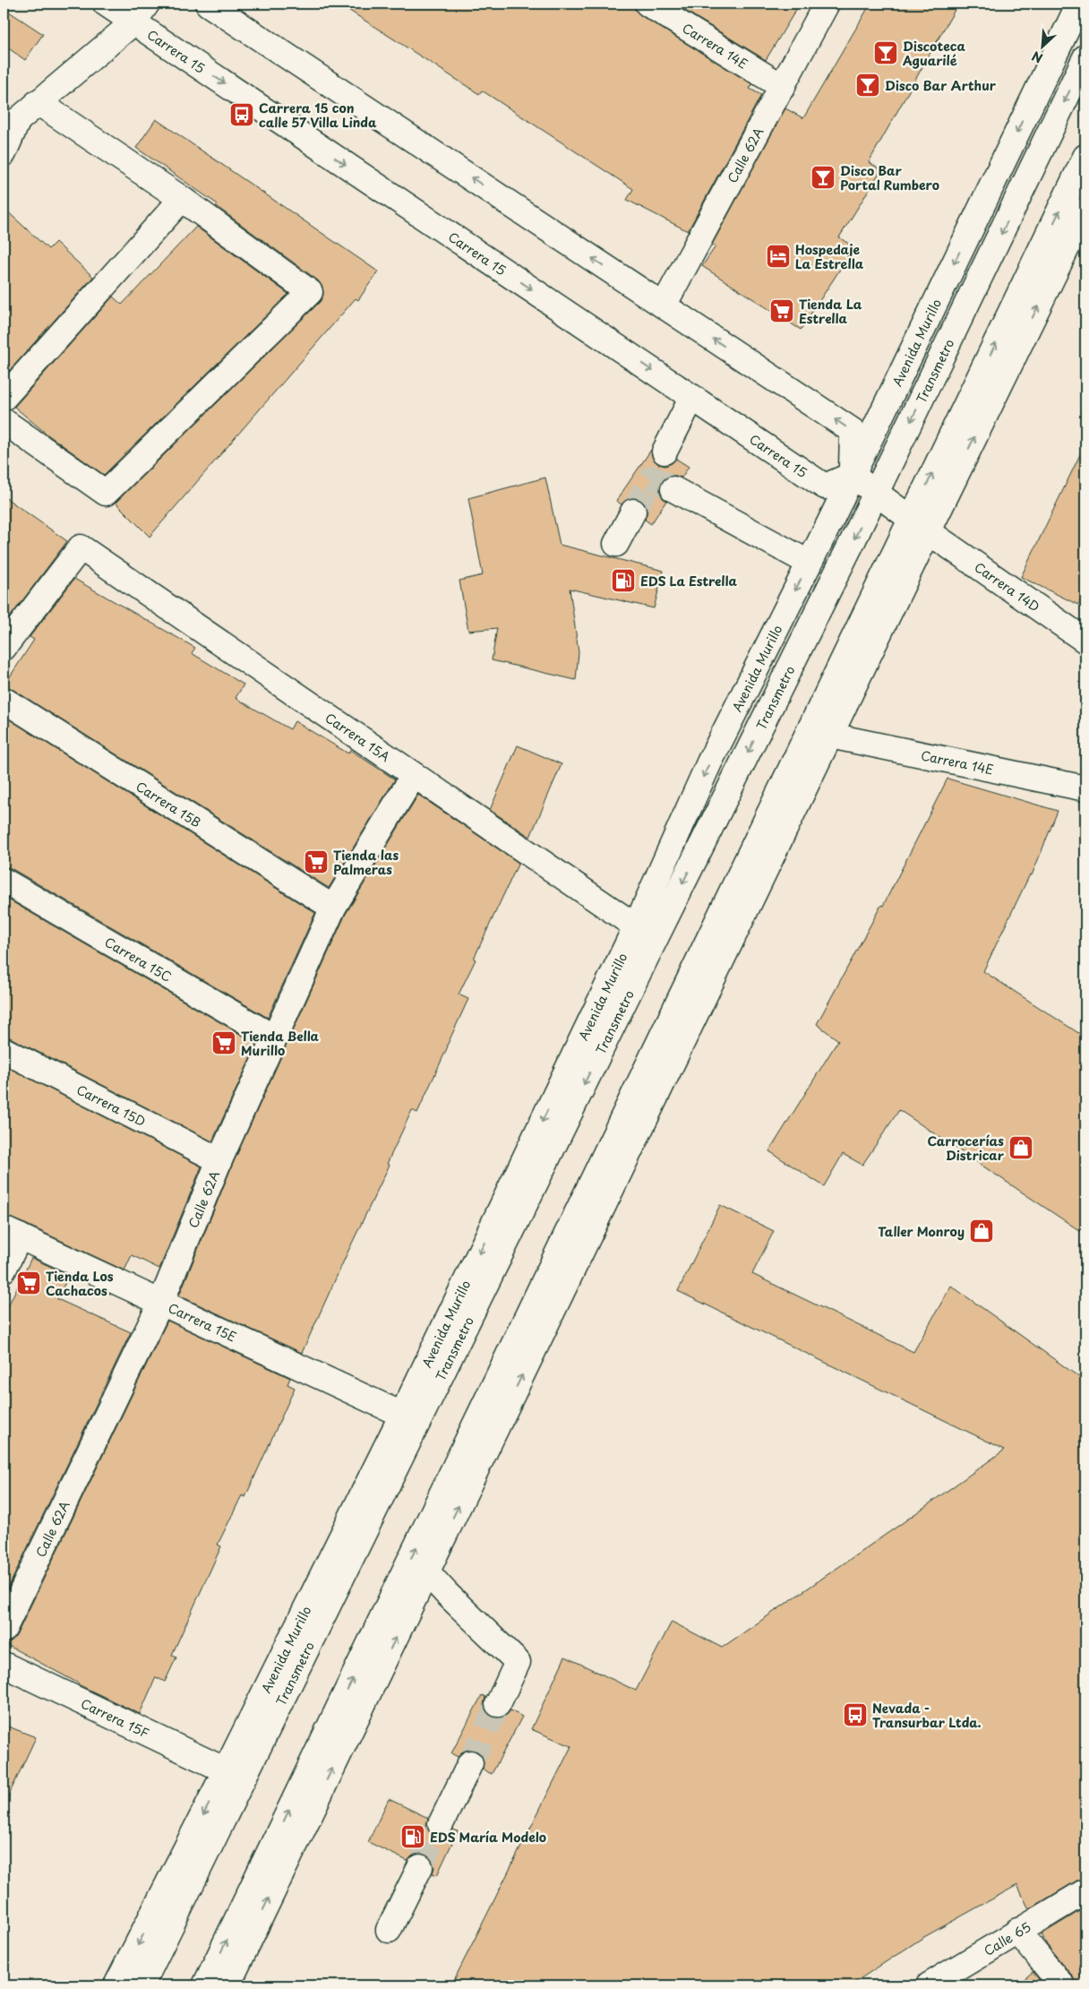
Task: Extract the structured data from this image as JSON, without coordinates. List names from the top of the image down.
{
  "streets": {
    "main road": [
      "Carrera 14E",
      "Carrera 15",
      "Calle 62A",
      "Avenida Murillo",
      "Transmetro",
      "Carrera 14D",
      "Carrera 15A",
      "Carrera 15B",
      "Carrera 15C",
      "Carrera 15D",
      "Carrera 15E",
      "Carrera 15F",
      "Calle 65"
    ]
  },
  "crossings": [
    ["Carrera 14E", "Calle 62A"],
    ["Carrera 15", "Avenida Murillo"],
    ["Calle 62A", "Carrera 15A"],
    ["Calle 62A", "Carrera 15B"],
    ["Calle 62A", "Carrera 15C"],
    ["Calle 62A", "Carrera 15D"],
    ["Calle 62A", "Carrera 15E"],
    ["Avenida Murillo", "Carrera 15A"],
    ["Avenida Murillo", "Carrera 15E"],
    ["Avenida Murillo", "Carrera 15F"]
  ],
  "places": {
    "bar": ["Discoteca Aguarilé", "Disco Bar Arthur", "Disco Bar Portal Rumbero"],
    "bus stop": ["Carrera 15 con calle 57 Villa Linda", "Nevada - Transurbar Ltda."],
    "hotel": ["Hospedaje La Estrella"],
    "supermarket": [
      "Tienda La Estrella",
      "Tienda las Palmeras",
      "Tienda Bella Murillo",
      "Tienda Los Cachacos"
    ],
    "fuel station": ["EDS La Estrella", "EDS María Modelo"],
    "shop": ["Carrocerías Districar", "Taller Monroy"]
  },
  "north": "bottom left"
}
